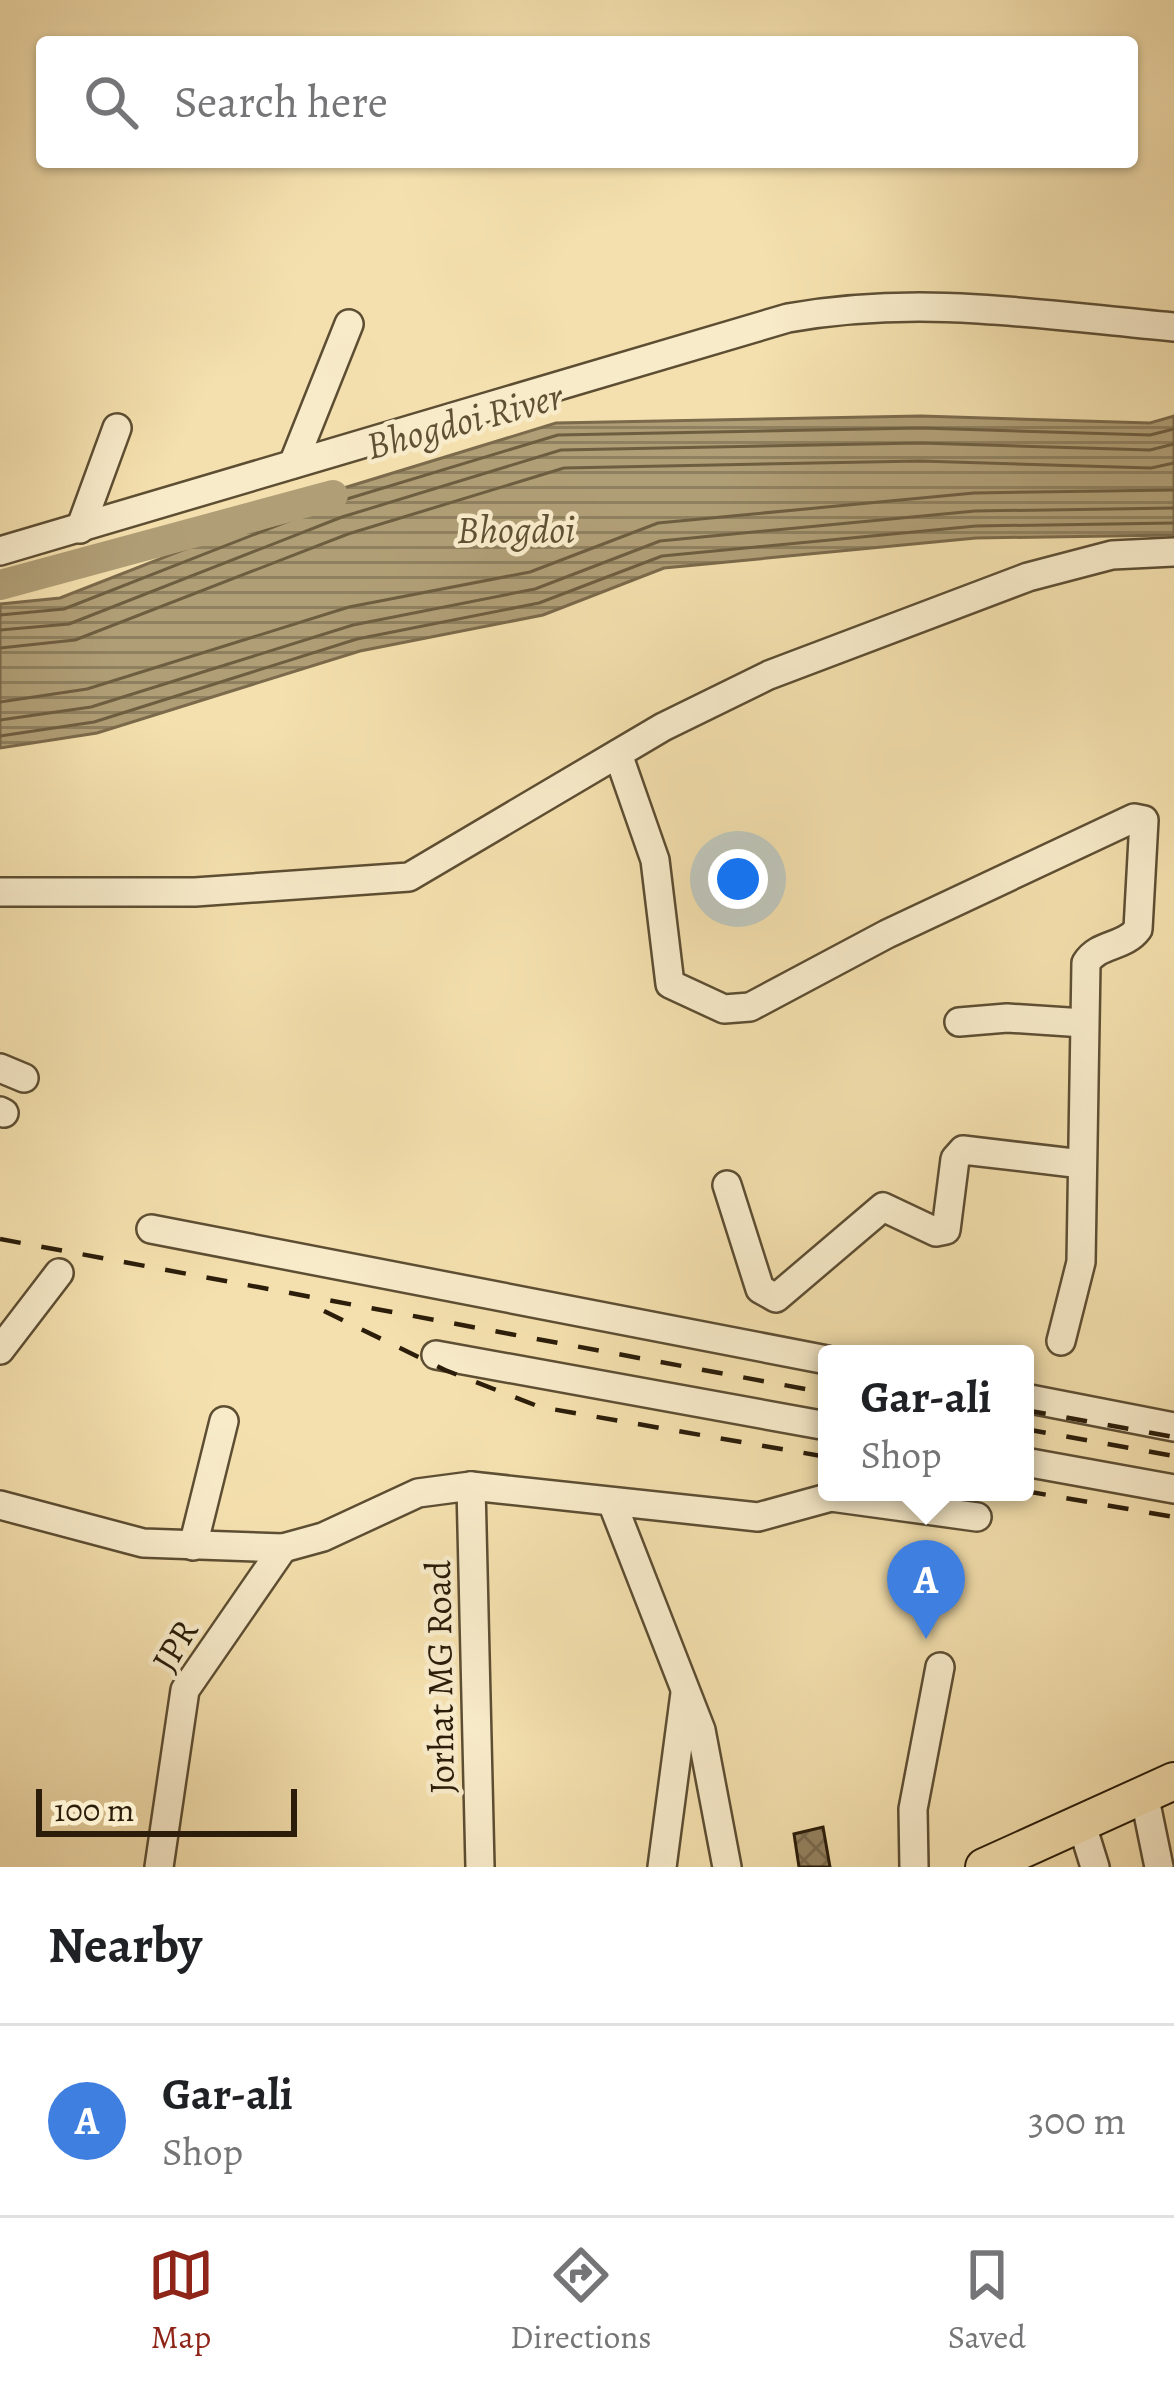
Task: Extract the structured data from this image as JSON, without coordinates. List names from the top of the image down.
{
  "streets": {
    "street": ["JPR", "Jorhat MG Road"]
  },
  "water": ["Bhogdoi River", "Bhogdoi"],
  "scale_bar": "100 m",
  "page": {
    "search": "Search here",
    "popup": ["Gar-ali", "Shop"],
    "pins": "A",
    "scale": "100 m",
    "heading": "Nearby",
    "list": [
      {
        "mark": "A",
        "name": "Gar-ali",
        "note": "Shop",
        "value": "300 m"
      }
    ],
    "nav": ["Map", "Directions", "Saved"]
  }
}
